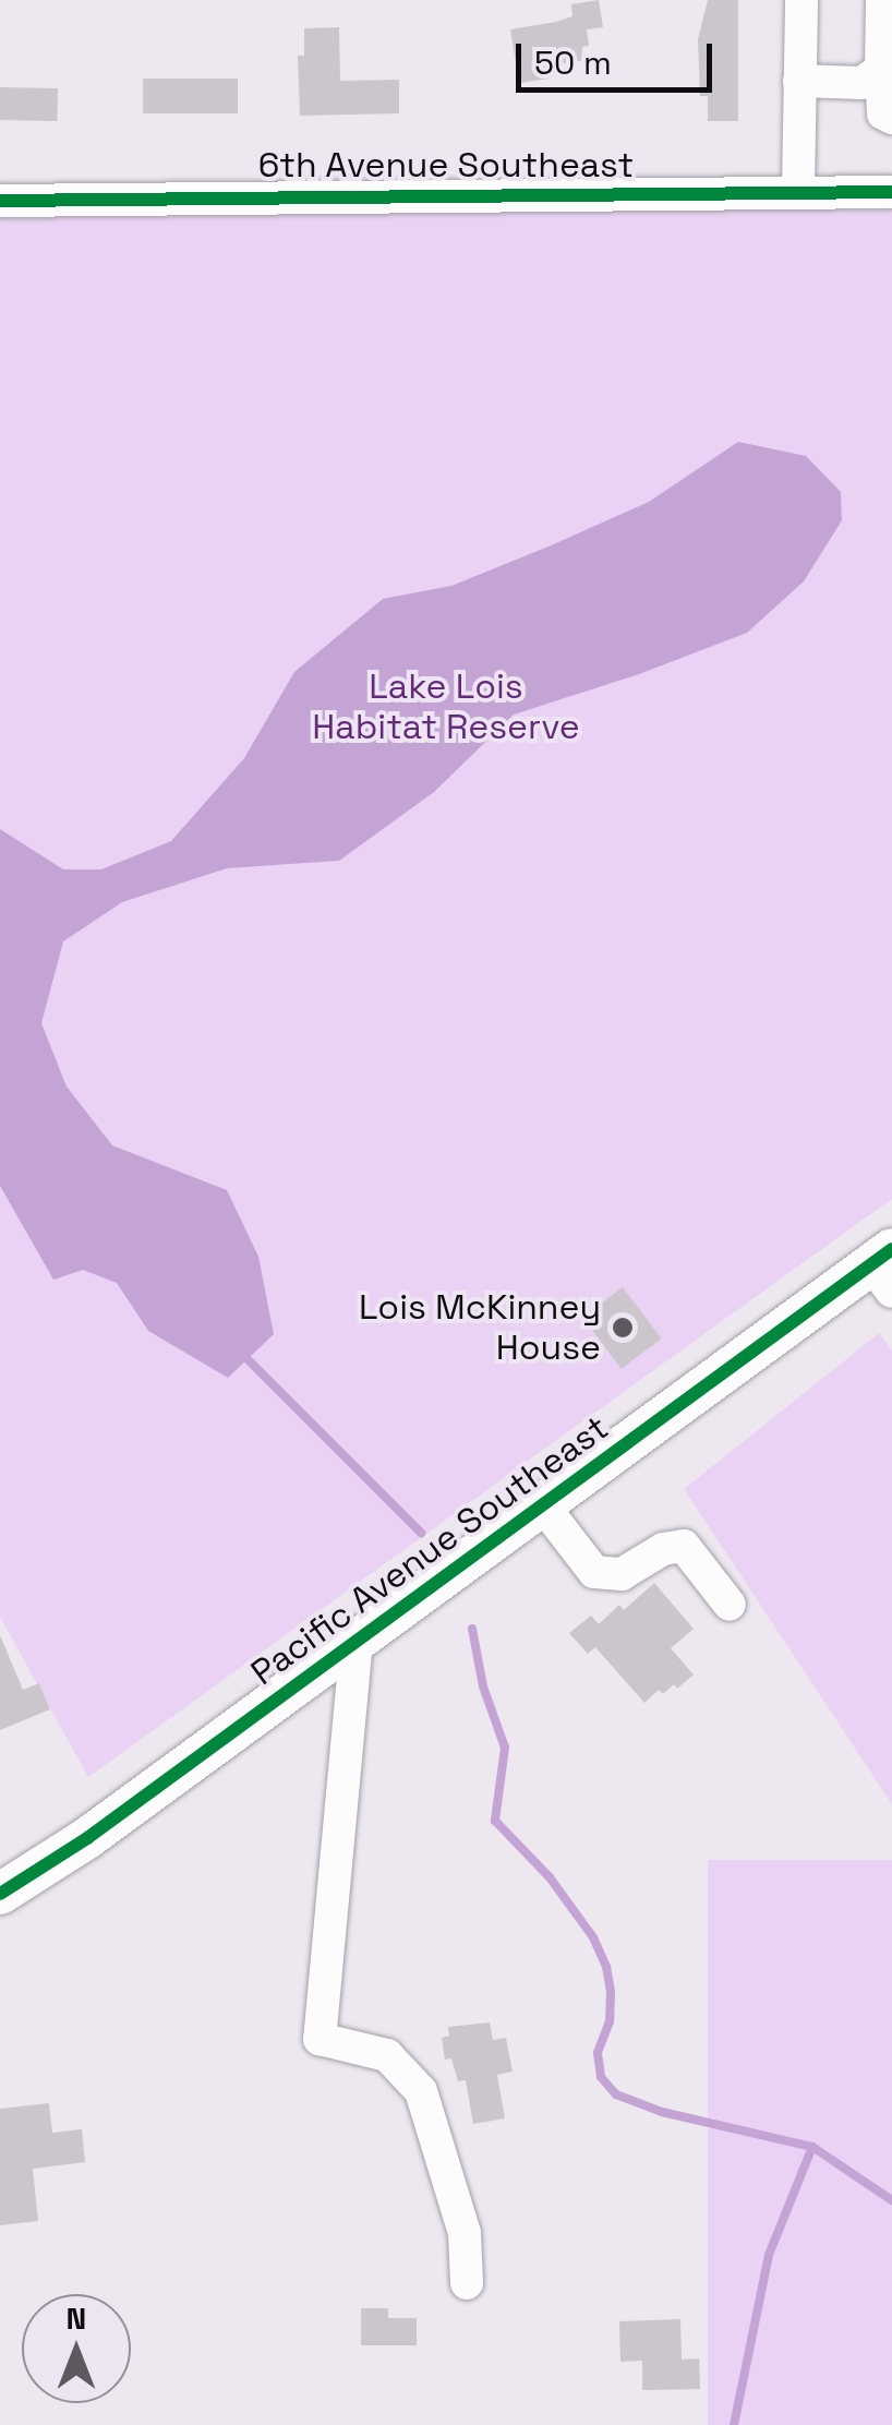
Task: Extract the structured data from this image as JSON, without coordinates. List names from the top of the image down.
{
  "streets": {
    "main road": ["Pacific Avenue Southeast"],
    "street": ["6th Avenue Southeast"]
  },
  "parks": ["Lake Lois Habitat Reserve"],
  "places": ["Lois McKinney House"],
  "scale_bar": "50 m",
  "north": "top"
}
